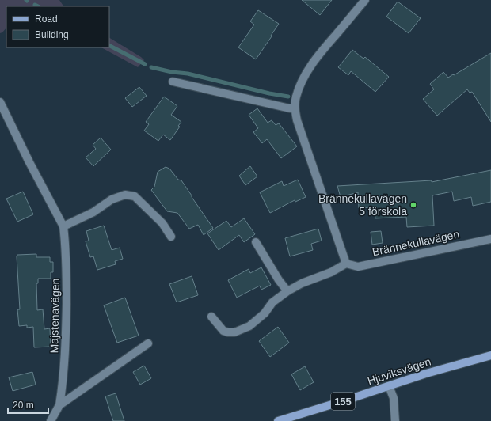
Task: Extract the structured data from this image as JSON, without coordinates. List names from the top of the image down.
{
  "streets": {
    "main road": ["Hjuviksvägen", "155"],
    "street": ["Brännekullavägen", "Majstenavägen"]
  },
  "places": ["Brännekullavägen 5 förskola"],
  "legend": ["Road", "Building"],
  "scale_bar": "20 m"
}
